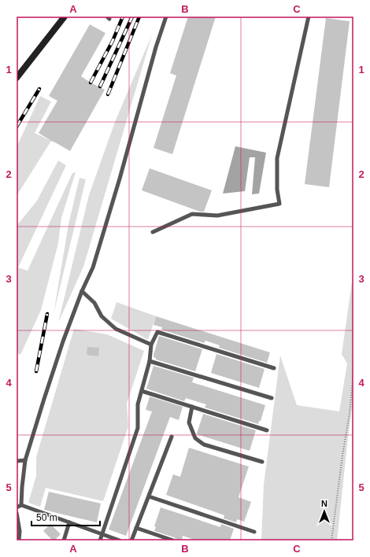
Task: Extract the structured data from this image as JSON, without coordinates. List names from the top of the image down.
{
  "scale_bar": "50 m",
  "north": "top",
  "grid": {
    "columns": ["A", "B", "C"],
    "rows": [
      "1",
      "2",
      "3",
      "4",
      "5"
    ]
  }
}
